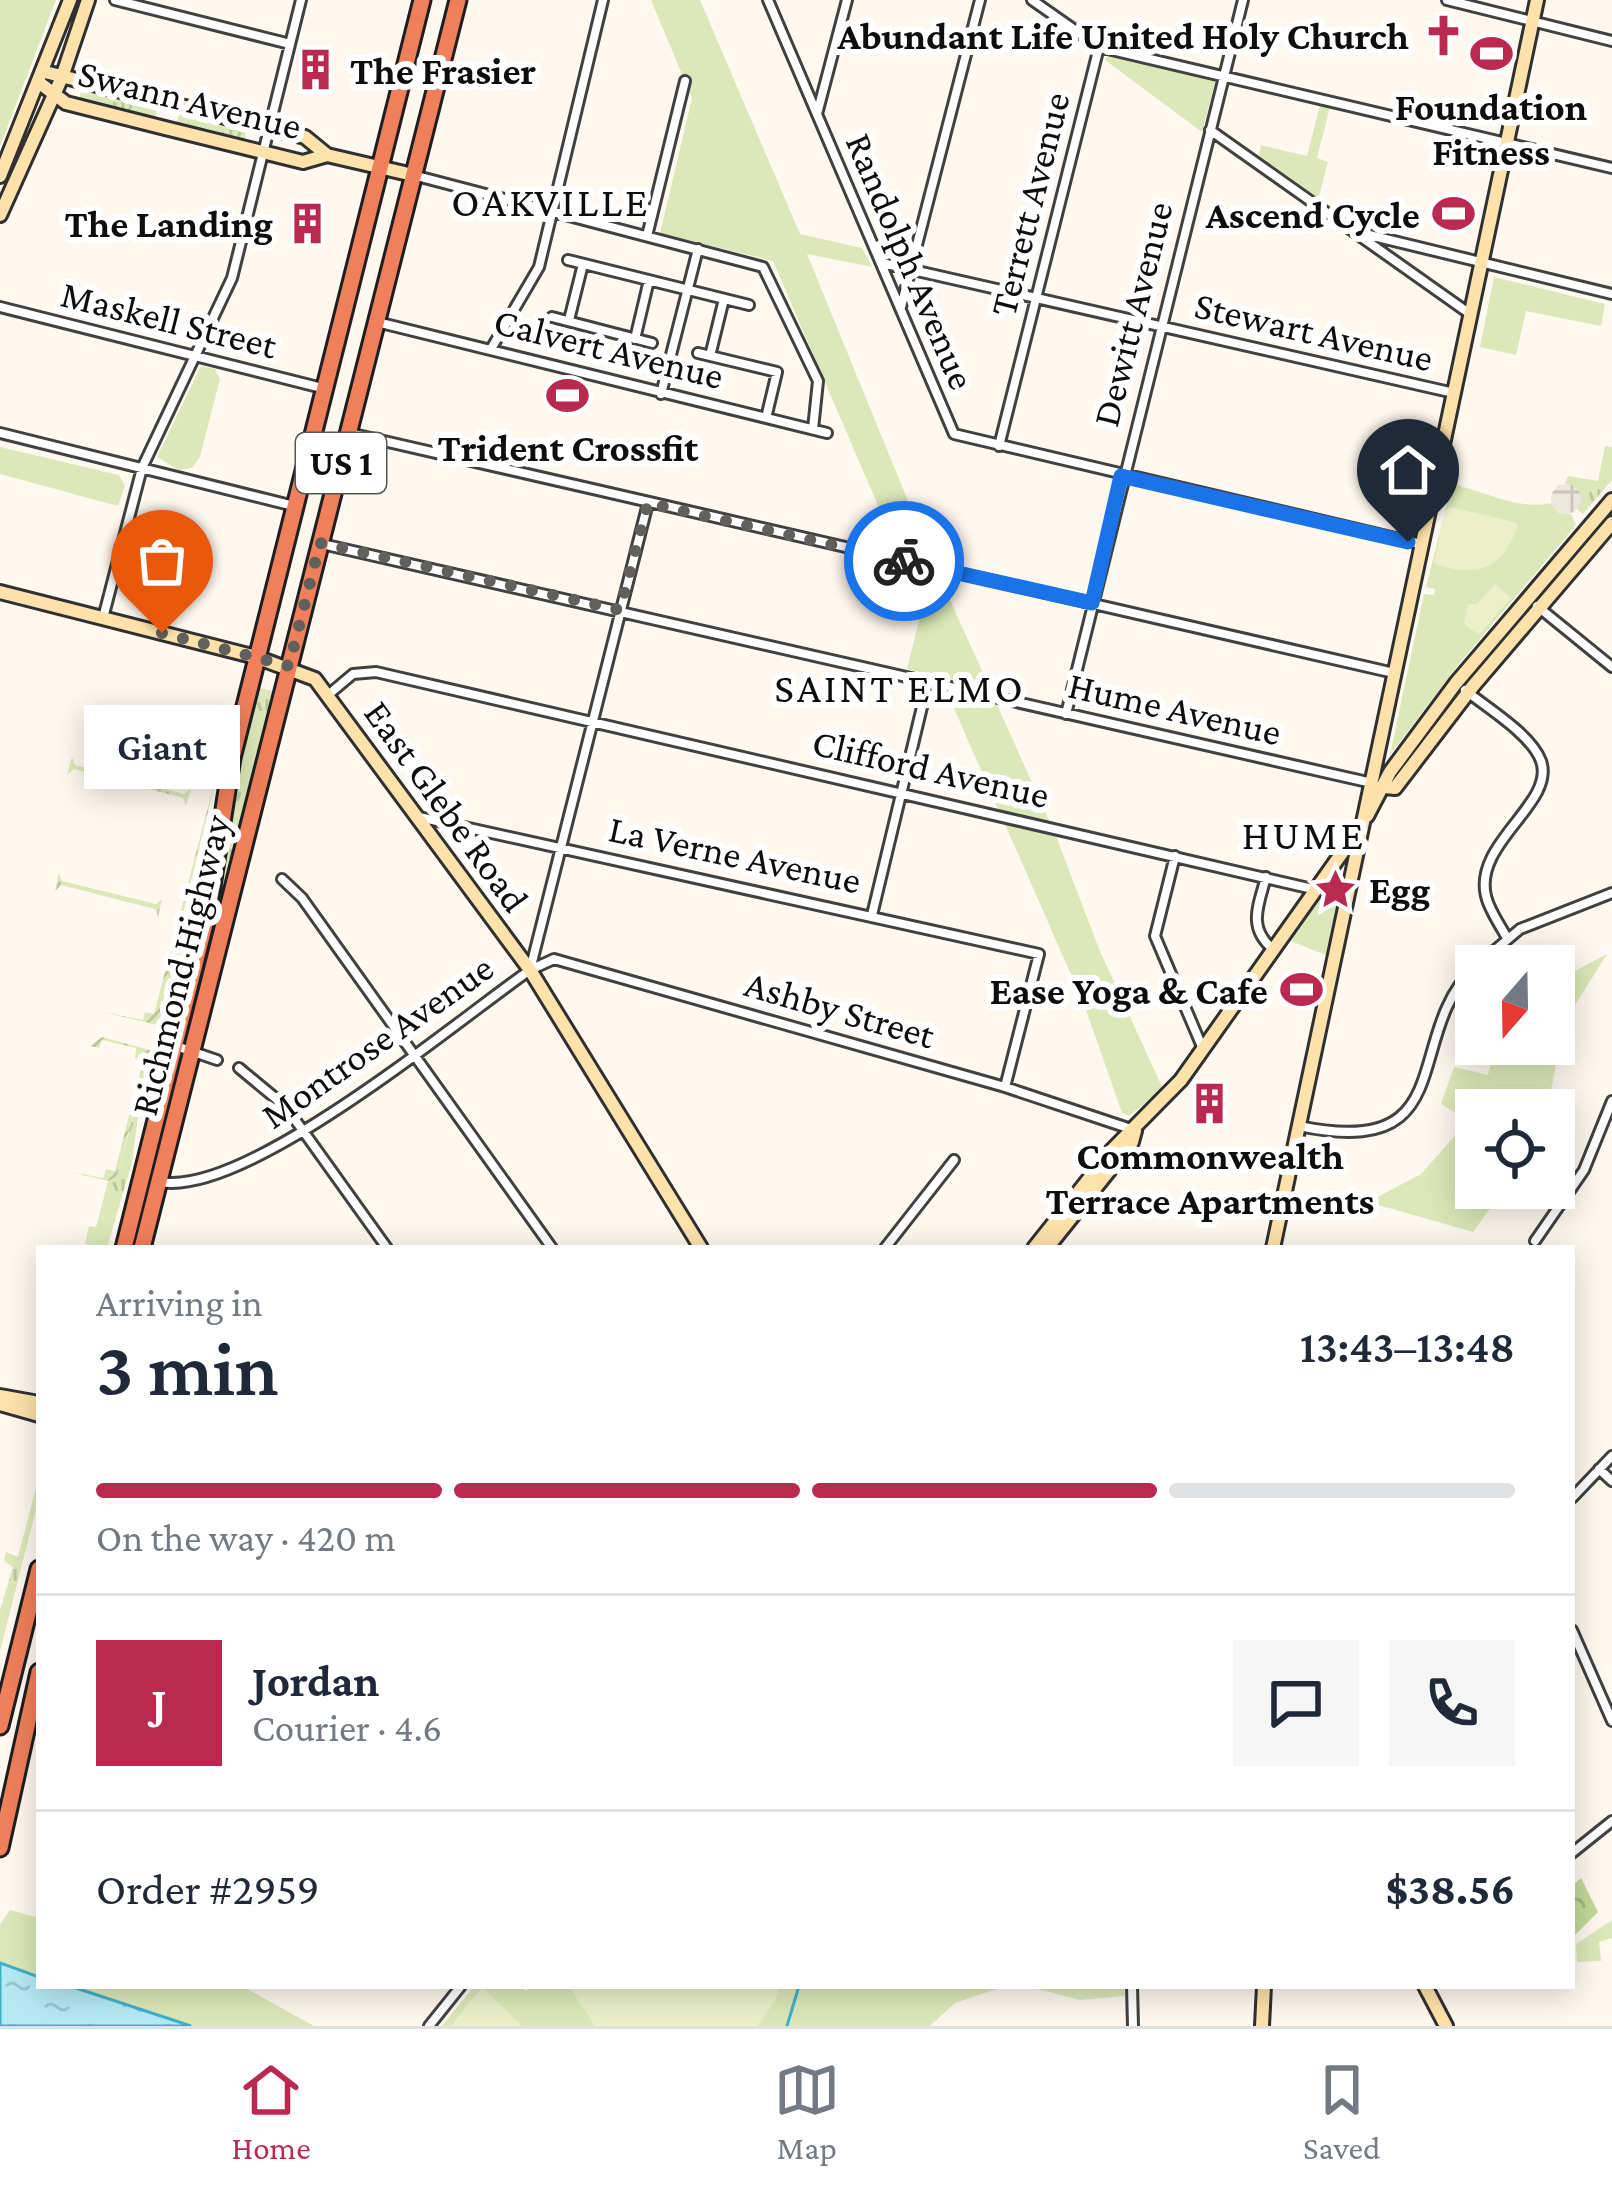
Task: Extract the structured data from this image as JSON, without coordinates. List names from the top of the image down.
{
  "streets": {
    "highway": ["US 1", "Richmond Highway"],
    "street": [
      "Swann Avenue",
      "Terrett Avenue",
      "Randolph Avenue",
      "Dewitt Avenue",
      "Maskell Street",
      "Stewart Avenue",
      "Calvert Avenue",
      "Hume Avenue",
      "Clifford Avenue",
      "East Glebe Road",
      "La Verne Avenue",
      "Ashby Street",
      "Montrose Avenue"
    ]
  },
  "crossings": [
    ["Swann Avenue", "Calvert Avenue"],
    ["Swann Avenue", "Richmond Highway"],
    ["Terrett Avenue", "Randolph Avenue"],
    ["Terrett Avenue", "Stewart Avenue"],
    ["Randolph Avenue", "Dewitt Avenue"],
    ["Randolph Avenue", "Stewart Avenue"],
    ["Dewitt Avenue", "Stewart Avenue"],
    ["Dewitt Avenue", "Hume Avenue"],
    ["Maskell Street", "Richmond Highway"],
    ["Calvert Avenue", "Richmond Highway"],
    ["Hume Avenue", "Richmond Highway"],
    ["Hume Avenue", "Montrose Avenue"],
    ["Clifford Avenue", "East Glebe Road"],
    ["Clifford Avenue", "Montrose Avenue"],
    ["East Glebe Road", "La Verne Avenue"],
    ["East Glebe Road", "Richmond Highway"],
    ["East Glebe Road", "Ashby Street"],
    ["East Glebe Road", "Montrose Avenue"],
    ["La Verne Avenue", "Ashby Street"],
    ["La Verne Avenue", "Montrose Avenue"],
    ["Richmond Highway", "Montrose Avenue"],
    ["Ashby Street", "Montrose Avenue"]
  ],
  "districts": ["OAKVILLE", "SAINT ELMO", "HUME"],
  "places": {
    "church": ["Abundant Life United Holy Church"],
    "sports": [
      "Foundation Fitness",
      "Ascend Cycle",
      "Trident Crossfit",
      "Ease Yoga & Cafe"
    ],
    "building": ["The Frasier", "The Landing", "Commonwealth Terrace Apartments"],
    "other": ["Giant"],
    "place": ["Egg"]
  },
  "north": "bottom",
  "page": {
    "bubble": "Giant",
    "heading": ["3 min", "Arriving in", "13:43–13:48"],
    "panel": [
      "Jordan",
      "Courier · 4.6",
      "Order #2959",
      "$38.56"
    ],
    "bar": "On the way · 420 m",
    "round": "J",
    "tabs": ["Home", "Map", "Saved"]
  }
}
